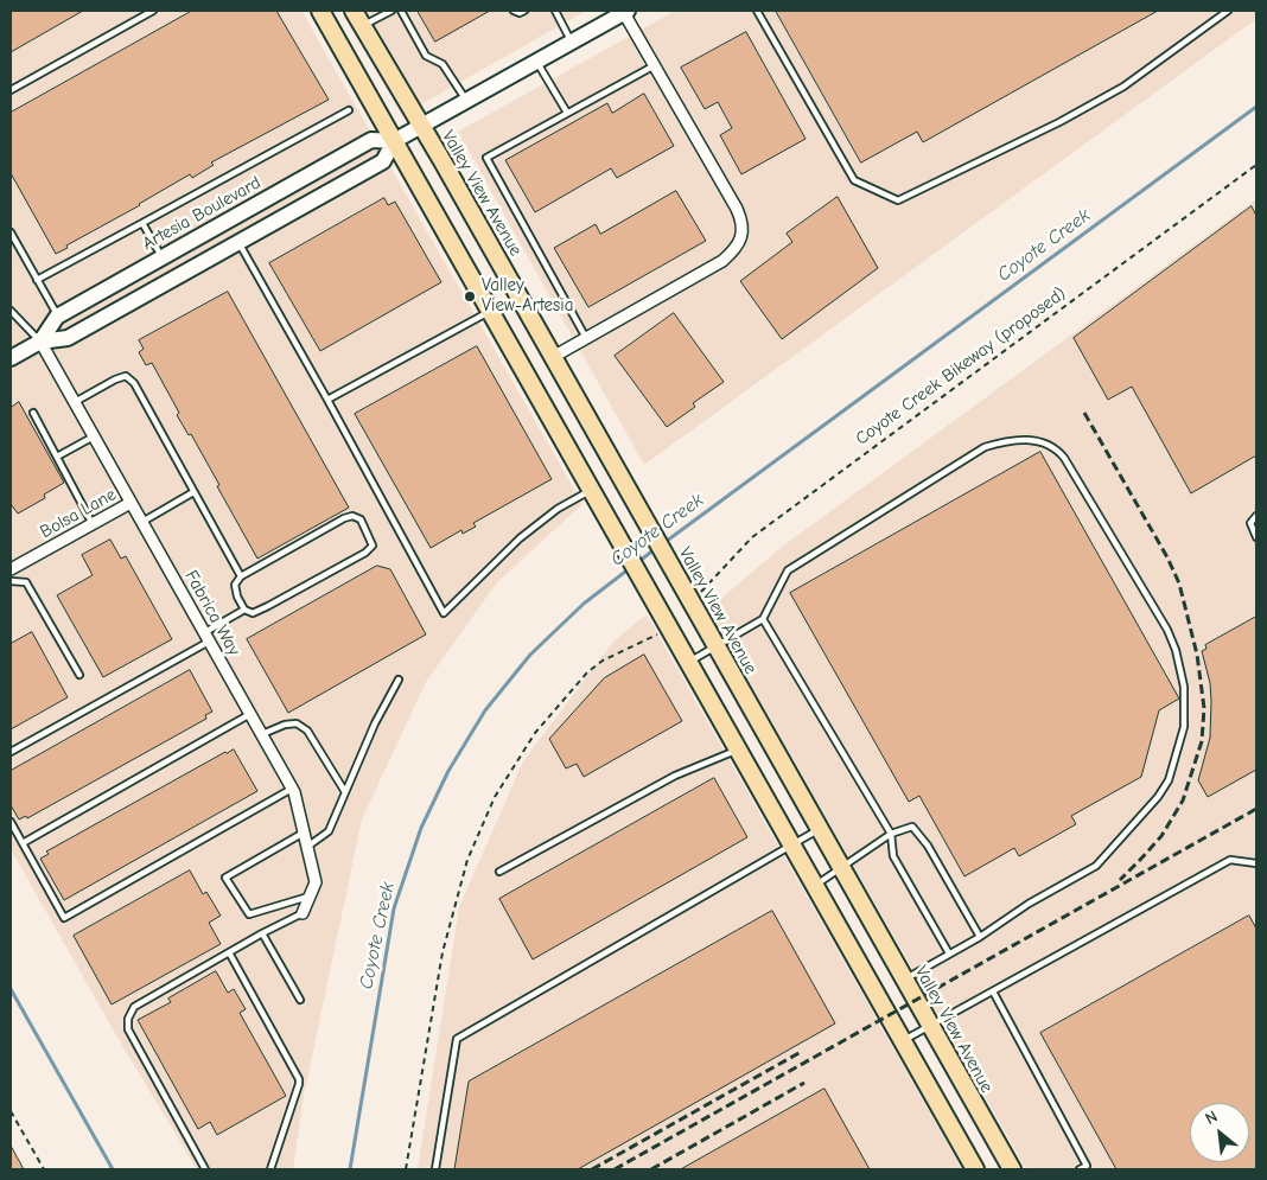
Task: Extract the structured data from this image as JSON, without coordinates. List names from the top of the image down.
{
  "streets": {
    "main road": ["Valley View Avenue", "Artesia Boulevard"],
    "street": ["Bolsa Lane", "Fabrica Way"],
    "path": ["Coyote Creek Bikeway (proposed)"]
  },
  "crossings": [
    ["Valley View Avenue", "Artesia Boulevard"],
    ["Valley View Avenue", "Coyote Creek Bikeway (proposed)"],
    ["Artesia Boulevard", "Fabrica Way"],
    ["Bolsa Lane", "Fabrica Way"]
  ],
  "water": ["Coyote Creek"],
  "places": ["Valley View-Artesia"],
  "north": "top left"
}
